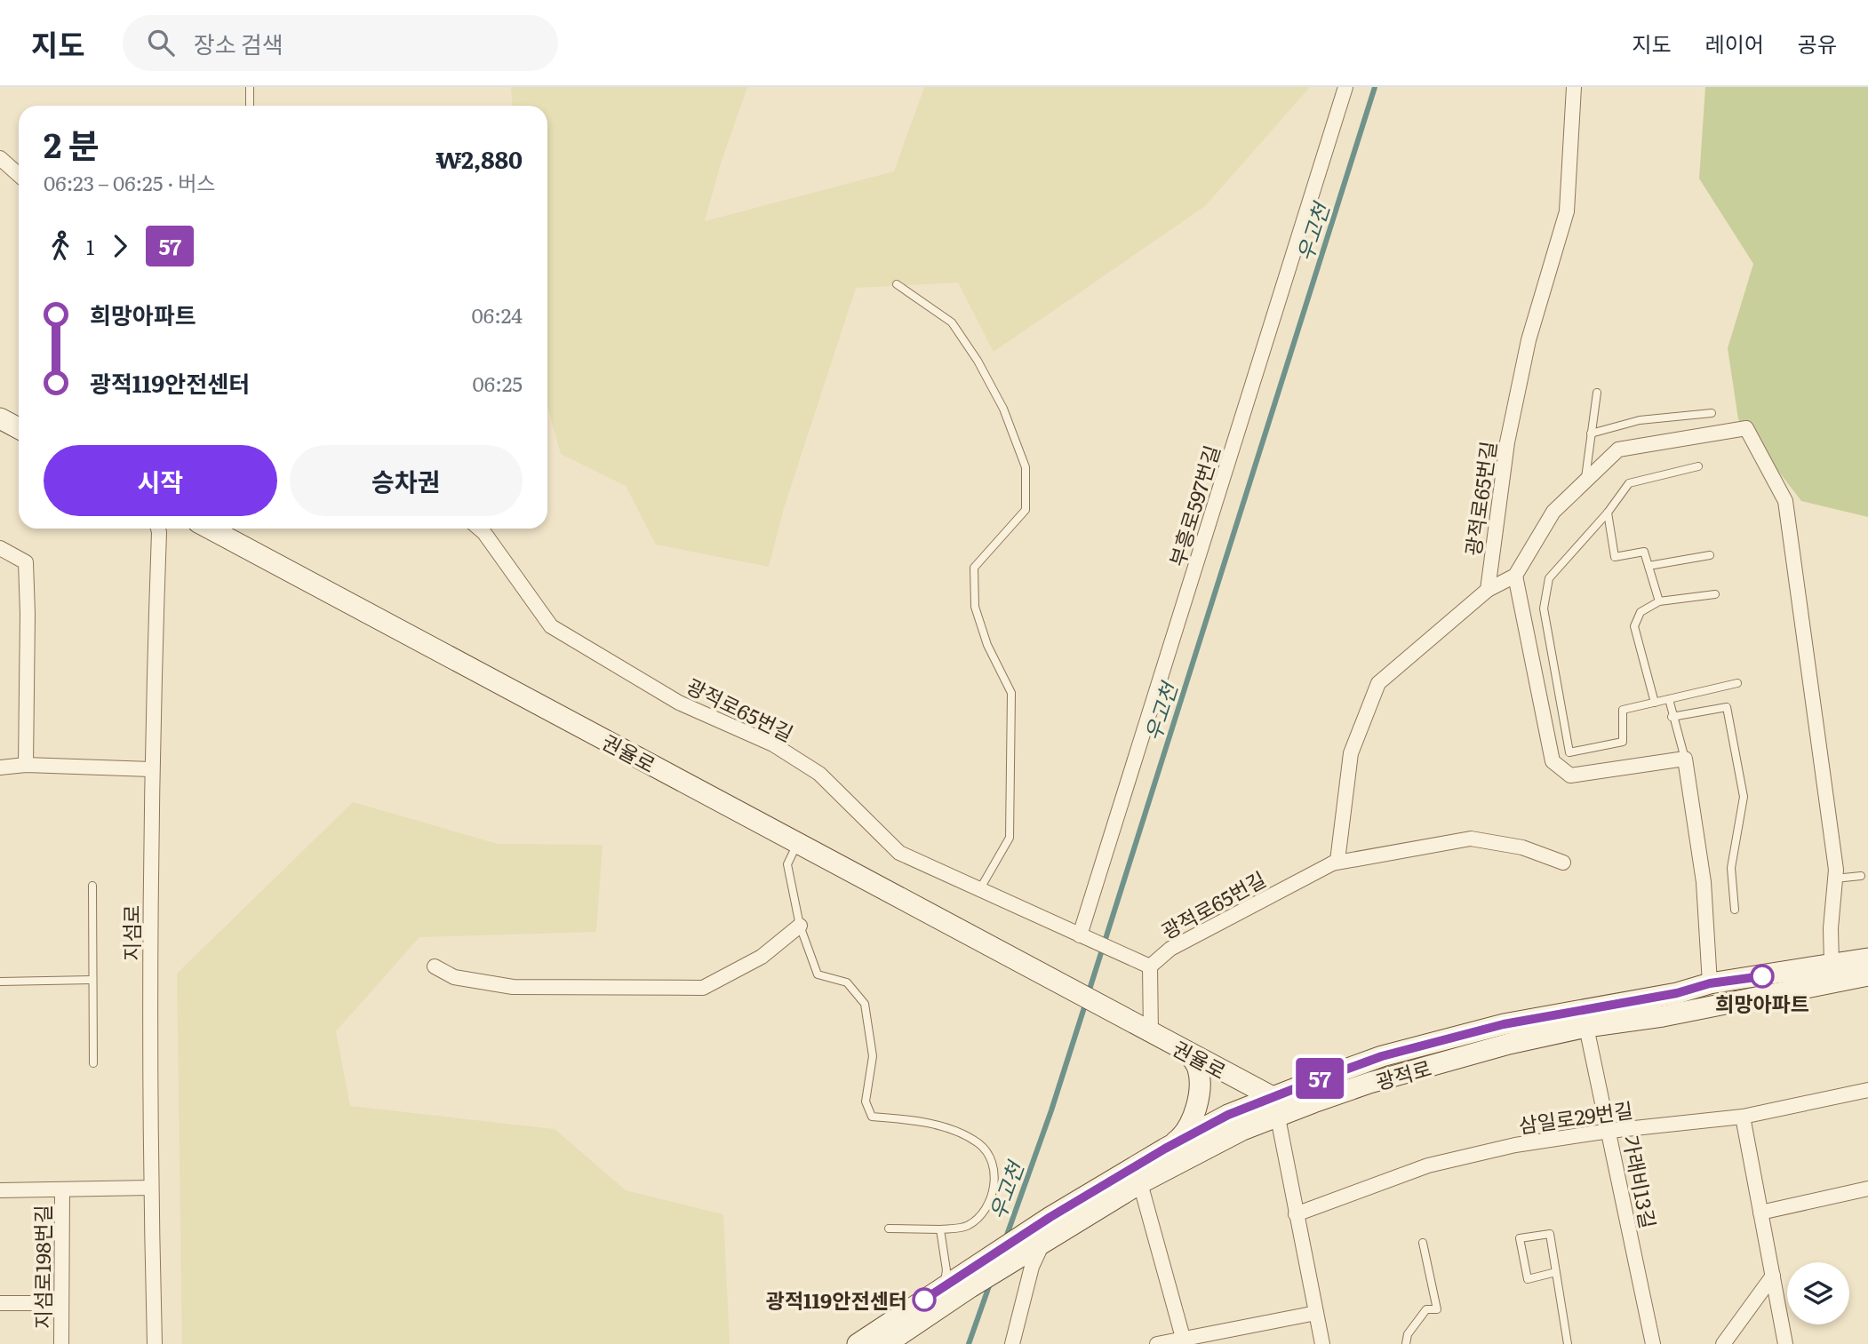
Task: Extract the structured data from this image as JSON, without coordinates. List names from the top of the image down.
{
  "streets": {
    "main road": ["권율로", "광적로"],
    "street": [
      "광적로65번길",
      "부흥로597번길",
      "지섬로",
      "삼일로29번길",
      "가래비13길",
      "지섬로198번길"
    ]
  },
  "crossings": [
    ["광적로65번길", "부흥로597번길"],
    ["광적로65번길", "권율로"],
    ["권율로", "광적로"],
    ["지섬로", "지섬로198번길"],
    ["광적로", "가래비13길"],
    ["삼일로29번길", "가래비13길"]
  ],
  "water": ["우고천"],
  "places": ["희망아파트", "광적119안전센터"],
  "lines": ["bus line 57"],
  "page": {
    "header": "지도",
    "search": "장소 검색",
    "nav": ["지도", "레이어", "공유"],
    "on_map": "57",
    "heading": ["2 분", "06:23 – 06:25 · 버스", "₩2,880"],
    "legs": ["1", "57"],
    "list": [
      {
        "name": "희망아파트",
        "value": "06:24"
      },
      {
        "name": "광적119안전센터",
        "value": "06:25"
      }
    ],
    "buttons": ["시작", "승차권"]
  }
}
